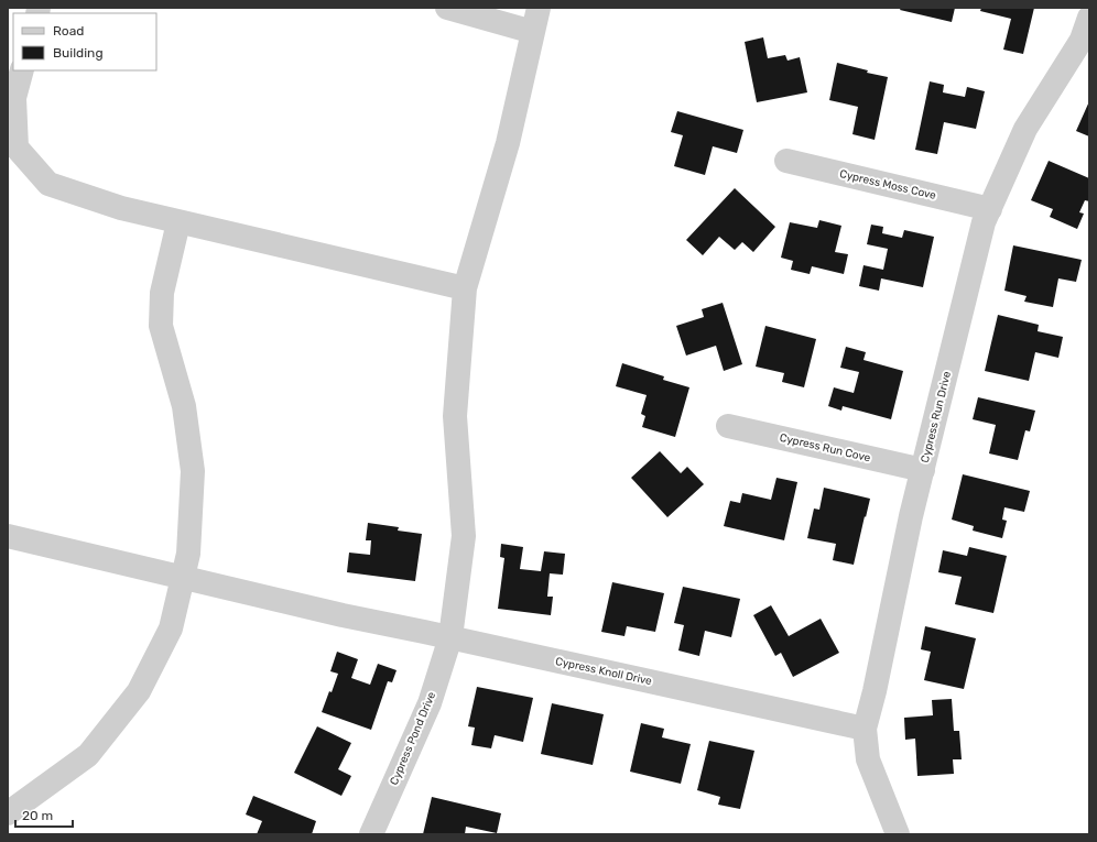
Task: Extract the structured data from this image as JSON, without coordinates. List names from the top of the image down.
{
  "streets": {
    "street": [
      "Cypress Moss Cove",
      "Cypress Run Drive",
      "Cypress Run Cove",
      "Cypress Knoll Drive",
      "Cypress Pond Drive"
    ]
  },
  "crossings": [
    ["Cypress Moss Cove", "Cypress Run Drive"],
    ["Cypress Run Drive", "Cypress Run Cove"],
    ["Cypress Run Drive", "Cypress Knoll Drive"],
    ["Cypress Knoll Drive", "Cypress Pond Drive"]
  ],
  "legend": ["Road", "Building"],
  "scale_bar": "20 m"
}
